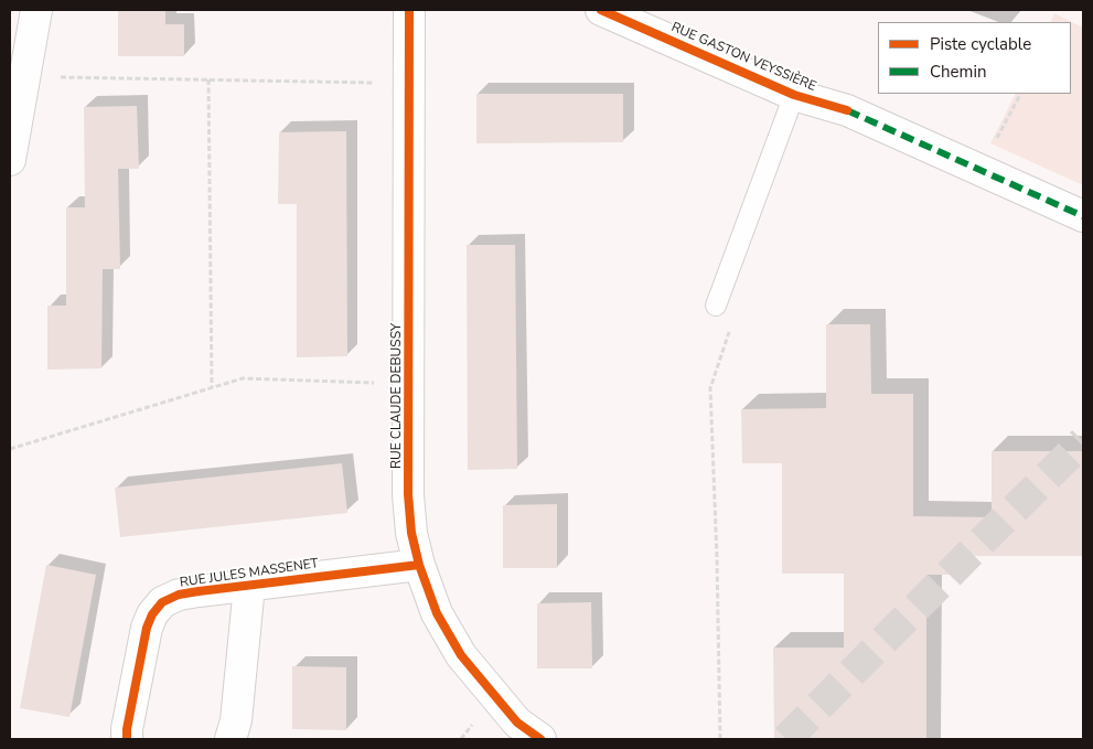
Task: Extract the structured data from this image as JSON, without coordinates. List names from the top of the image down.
{
  "streets": {
    "street": ["RUE GASTON VEYSSIÈRE", "RUE CLAUDE DEBUSSY", "RUE JULES MASSENET"]
  },
  "crossings": [
    ["RUE CLAUDE DEBUSSY", "RUE JULES MASSENET"]
  ],
  "legend": ["Piste cyclable", "Chemin"]
}
